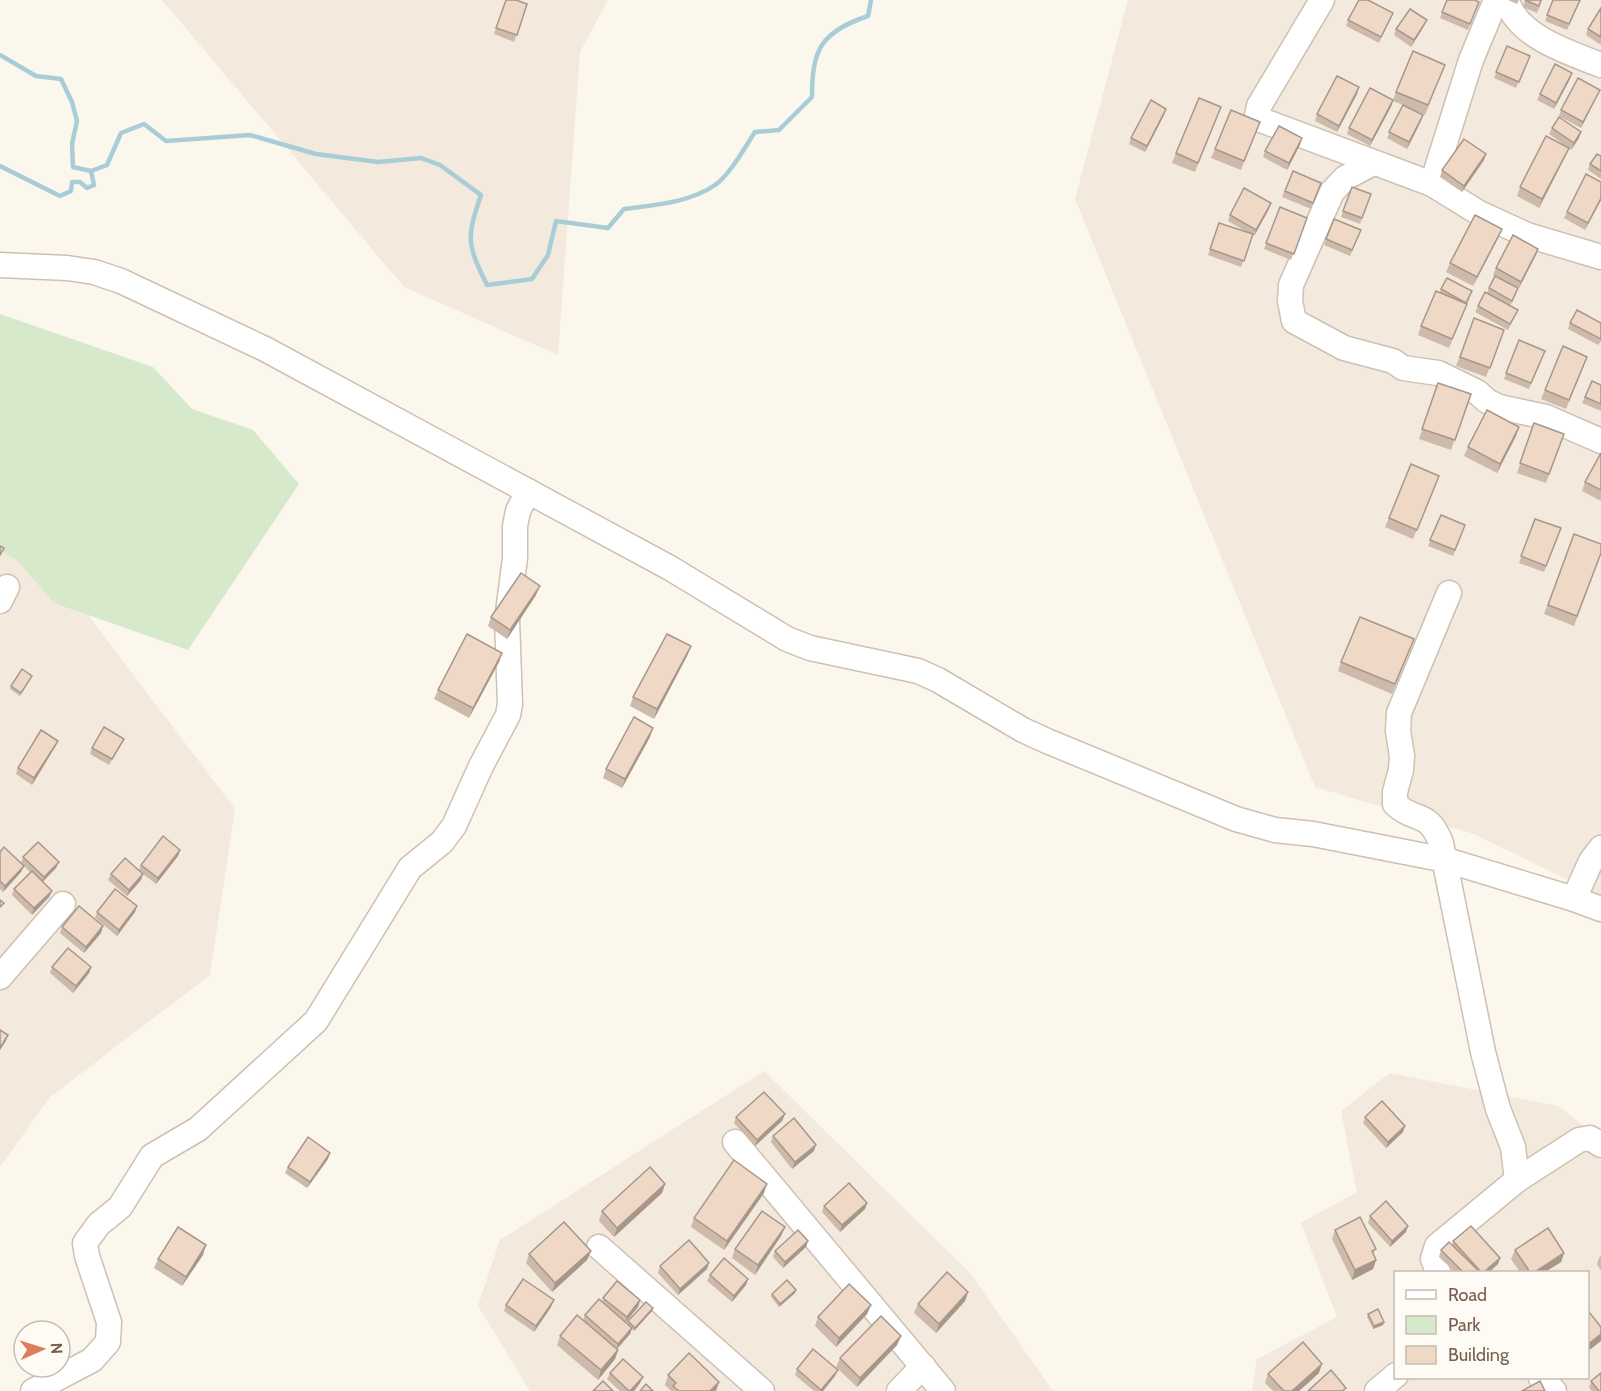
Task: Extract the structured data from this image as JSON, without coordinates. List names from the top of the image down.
{
  "legend": ["Road", "Park", "Building"],
  "north": "right"
}
